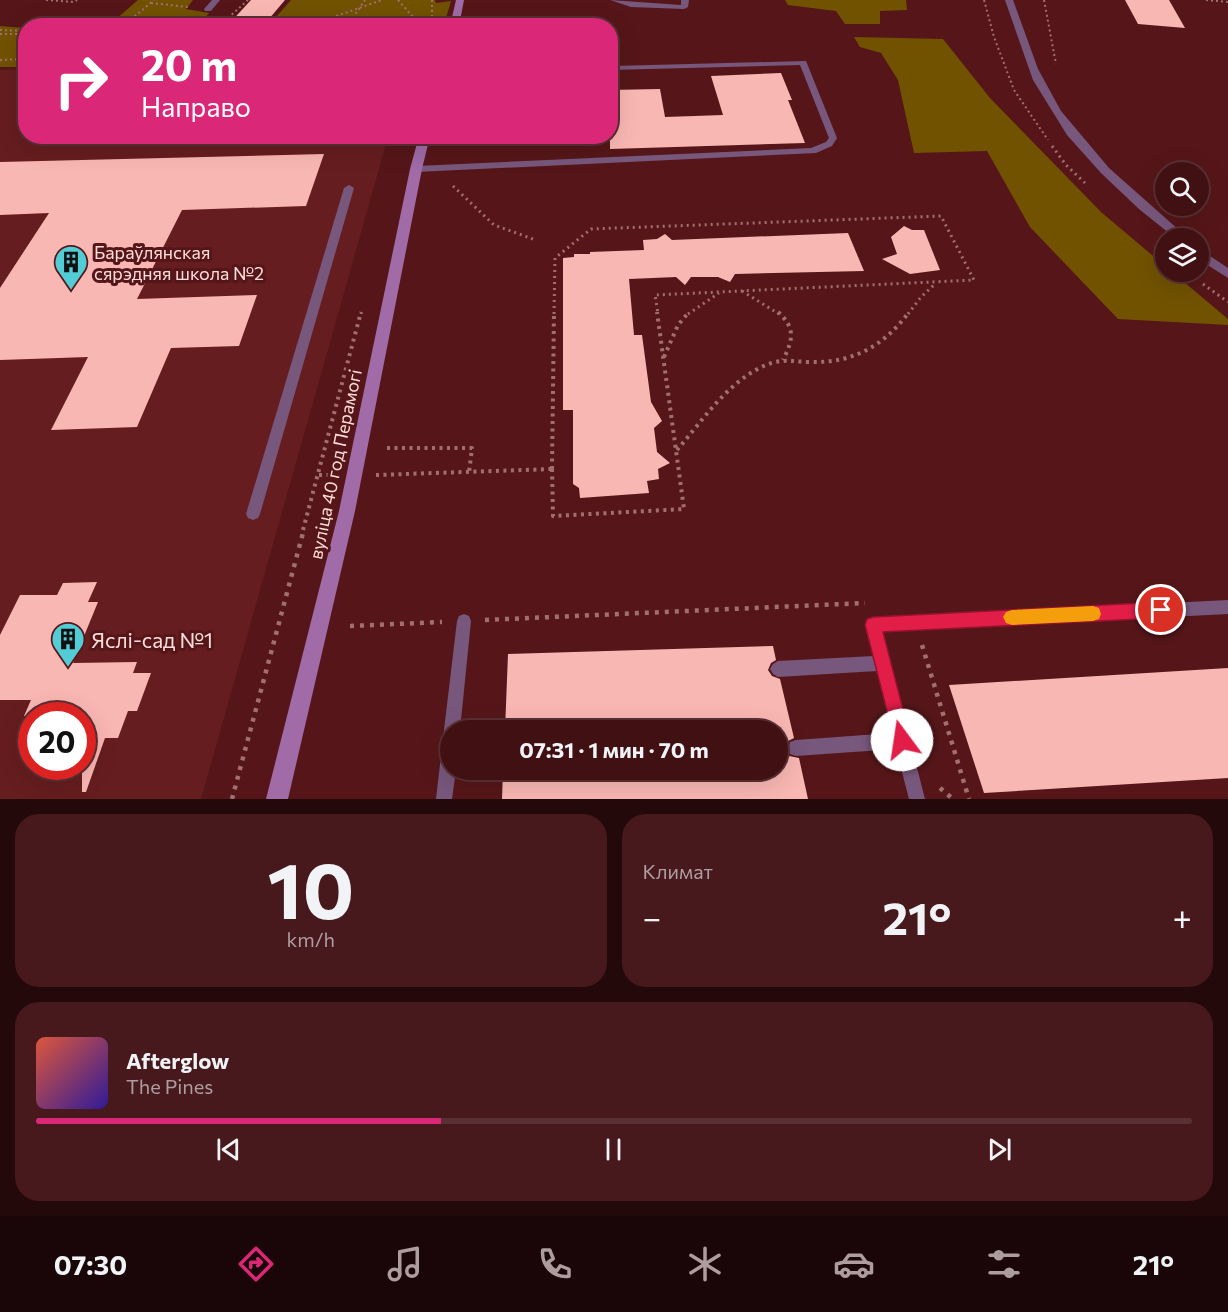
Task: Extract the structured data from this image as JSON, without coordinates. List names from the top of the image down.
{
  "streets": {
    "street": ["вуліца 40 год Перамогі"]
  },
  "places": {
    "building": ["Бараўлянская сярэдняя школа №2", "Яслі-сад №1"]
  },
  "page": {
    "turn": ["20 m", "Направо"],
    "limit": "20",
    "trip": "07:31 · 1 мин · 70 m",
    "tile": [
      ["10", "km/h"],
      "Климат"
    ],
    "heat": ["−", "21°", "+"],
    "song": ["Afterglow", "The Pines"],
    "tabs": ["07:30", "21°"]
  }
}
